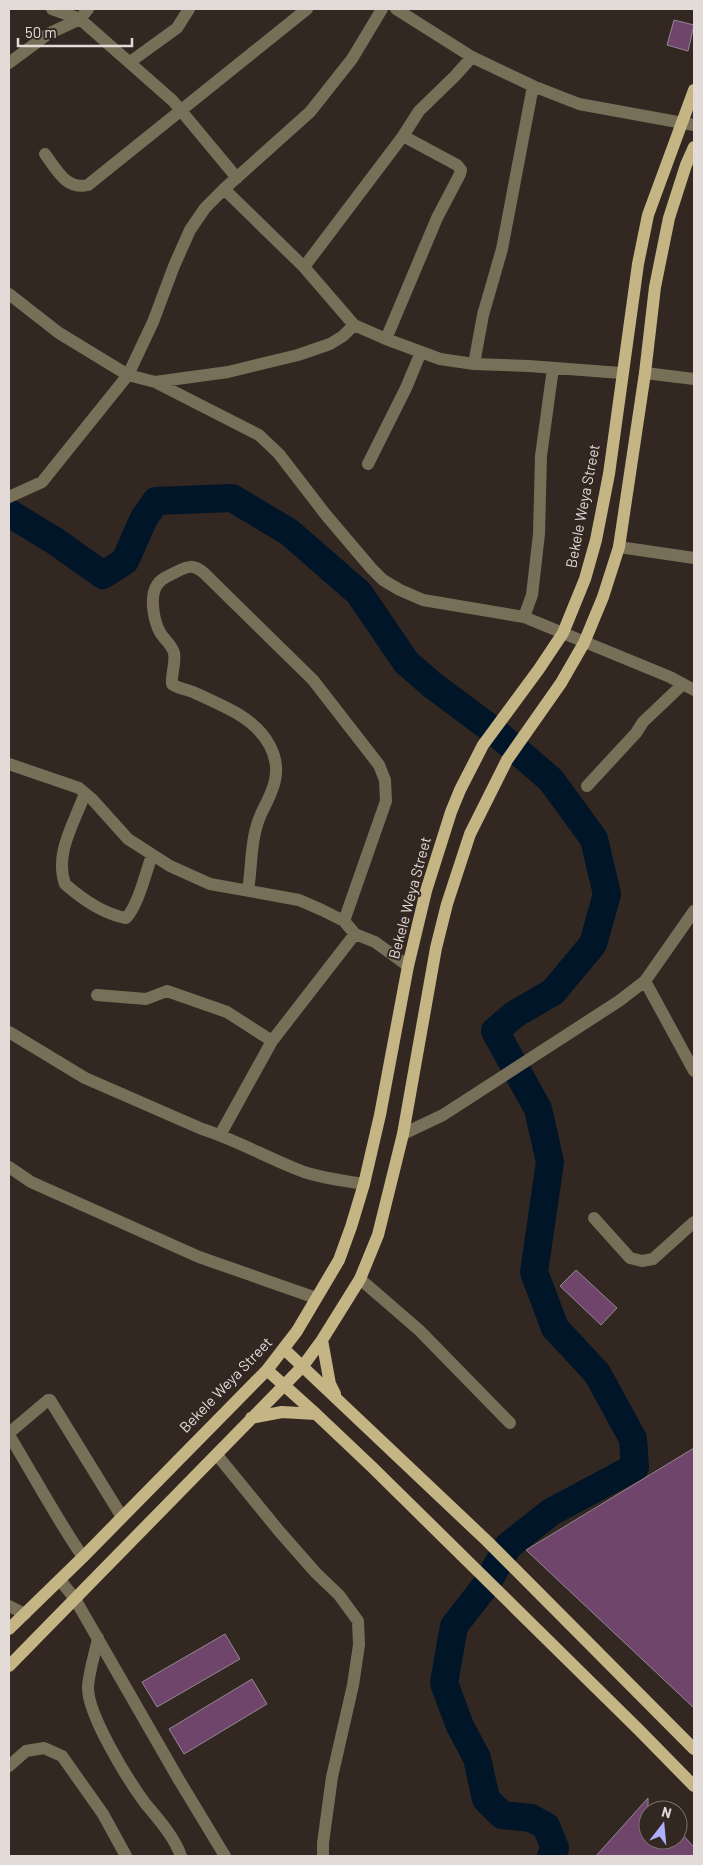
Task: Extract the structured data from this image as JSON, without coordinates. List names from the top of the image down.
{
  "streets": {
    "main road": ["Bekele Weya Street"]
  },
  "scale_bar": "50 m",
  "north": "top"
}
